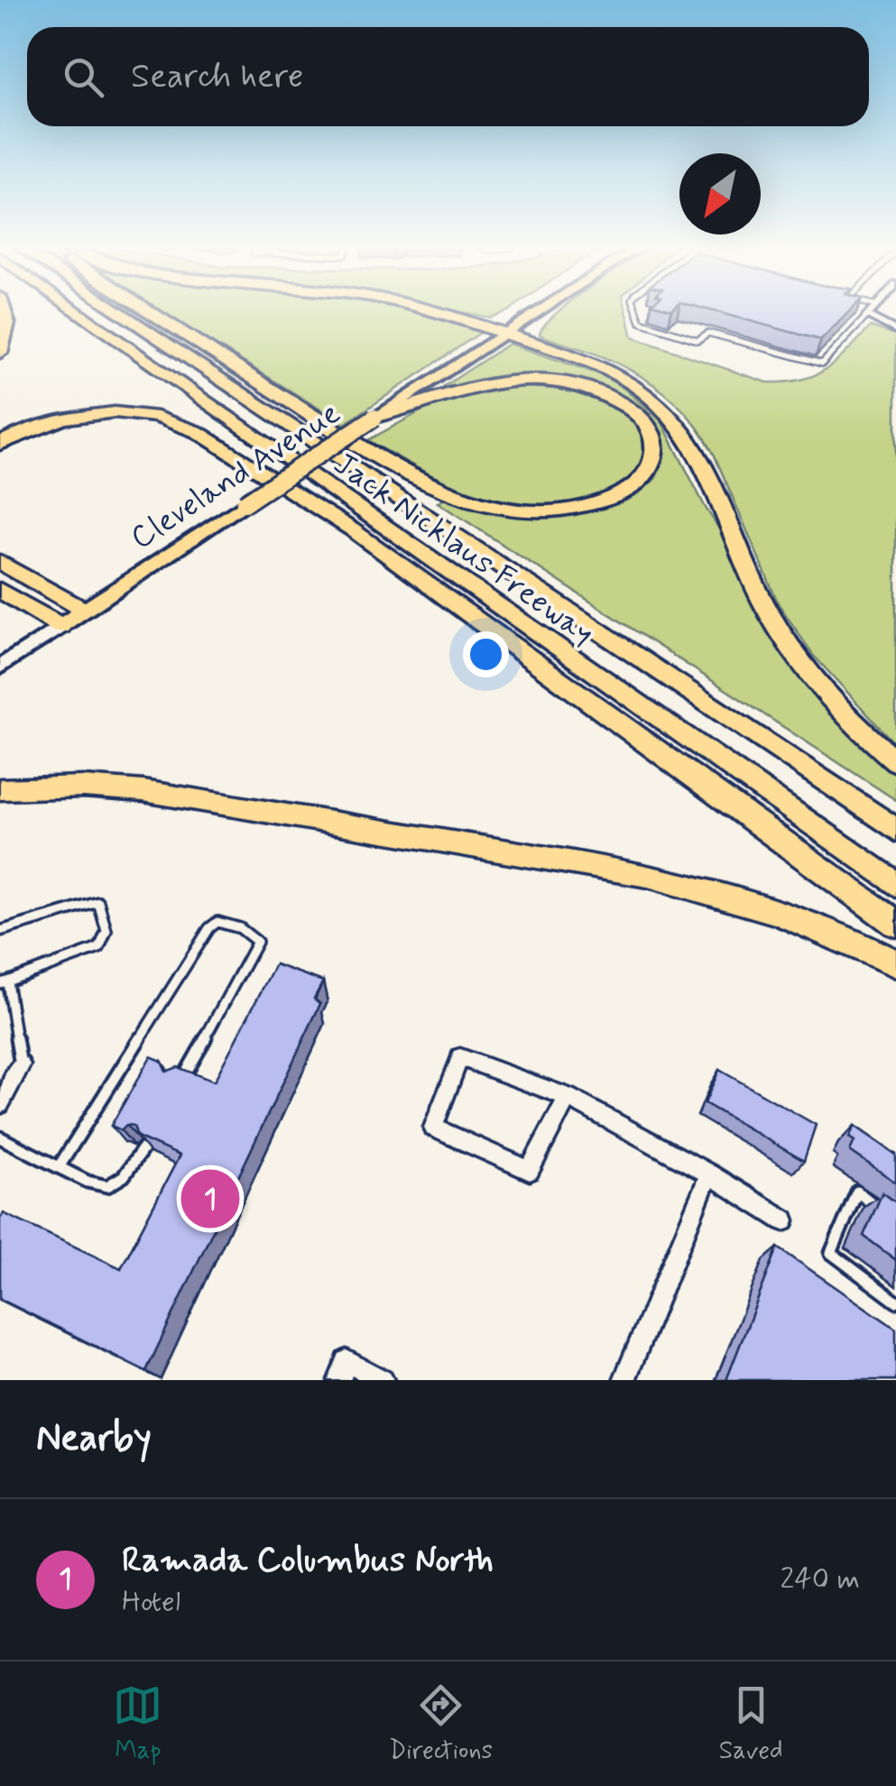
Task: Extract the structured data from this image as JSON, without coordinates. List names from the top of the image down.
{
  "streets": {
    "highway": ["Jack Nicklaus Freeway"],
    "main road": ["Cleveland Avenue"]
  },
  "north": "bottom left",
  "page": {
    "search": "Search here",
    "pins": "1",
    "heading": "Nearby",
    "list": [
      {
        "mark": "1",
        "name": "Ramada Columbus North",
        "note": "Hotel",
        "value": "240 m"
      }
    ],
    "nav": ["Map", "Directions", "Saved"]
  }
}
